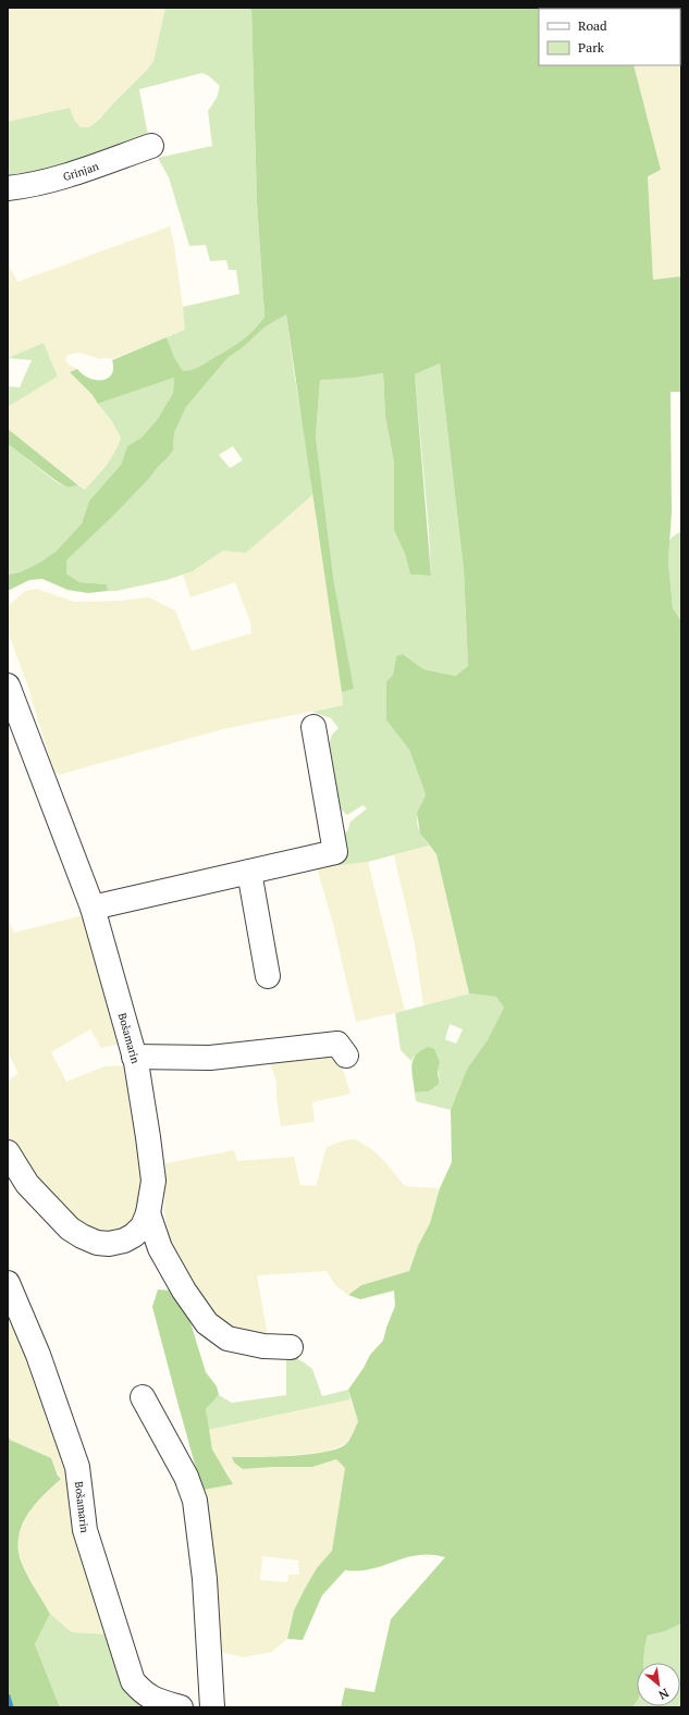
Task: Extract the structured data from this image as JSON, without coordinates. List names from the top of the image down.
{
  "streets": {
    "street": ["Grinjan", "Bošamarin"]
  },
  "legend": ["Road", "Park"],
  "north": "bottom right"
}
